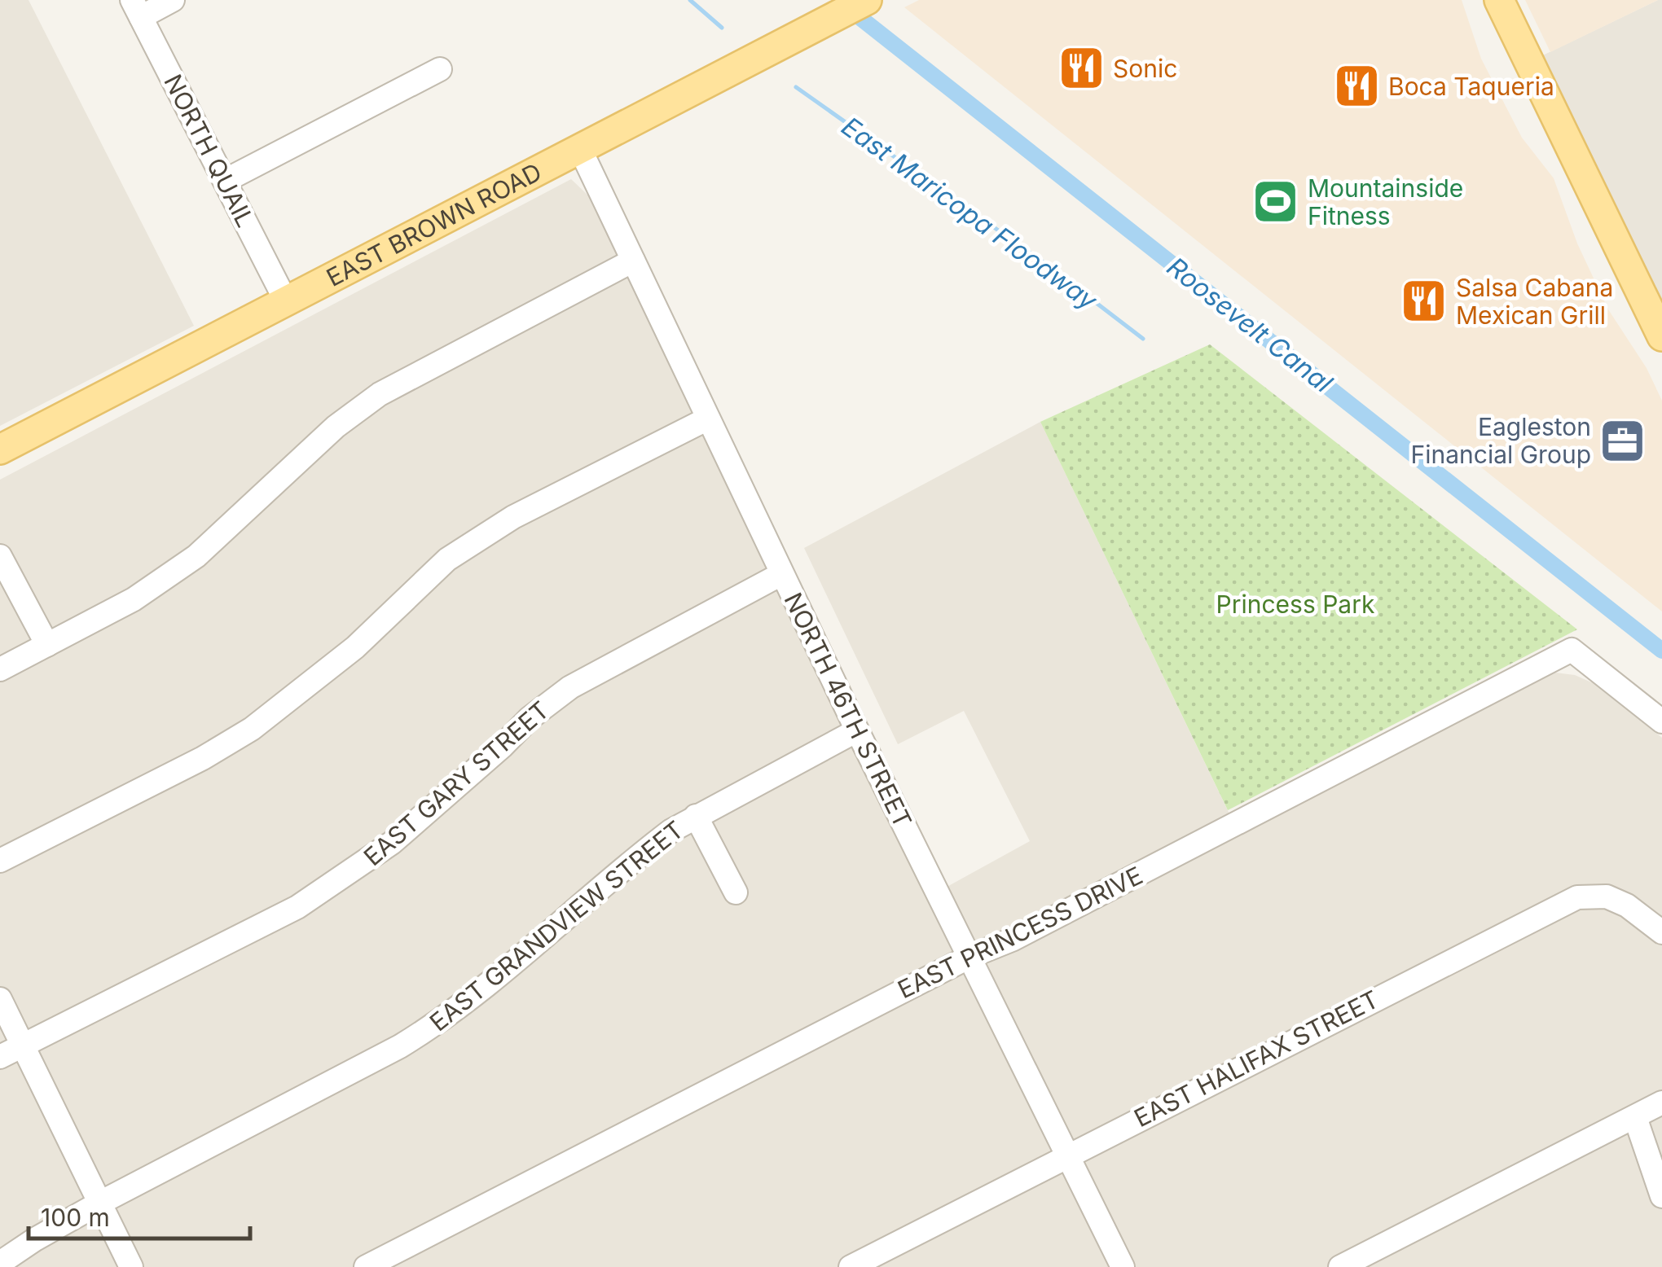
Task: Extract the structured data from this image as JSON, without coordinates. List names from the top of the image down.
{
  "streets": {
    "main road": ["EAST BROWN ROAD"],
    "street": [
      "NORTH QUAIL",
      "NORTH 46TH STREET",
      "EAST GARY STREET",
      "EAST GRANDVIEW STREET",
      "EAST PRINCESS DRIVE",
      "EAST HALIFAX STREET"
    ]
  },
  "crossings": [
    ["NORTH QUAIL", "EAST BROWN ROAD"],
    ["EAST BROWN ROAD", "NORTH 46TH STREET"],
    ["NORTH 46TH STREET", "EAST GARY STREET"],
    ["NORTH 46TH STREET", "EAST GRANDVIEW STREET"],
    ["NORTH 46TH STREET", "EAST PRINCESS DRIVE"],
    ["NORTH 46TH STREET", "EAST HALIFAX STREET"]
  ],
  "water": ["East Maricopa Floodway", "Roosevelt Canal"],
  "parks": ["Princess Park"],
  "places": {
    "restaurant": ["Sonic", "Boca Taqueria", "Salsa Cabana Mexican Grill"],
    "sports": ["Mountainside Fitness"],
    "office": ["Eagleston Financial Group"]
  },
  "scale_bar": "100 m"
}
